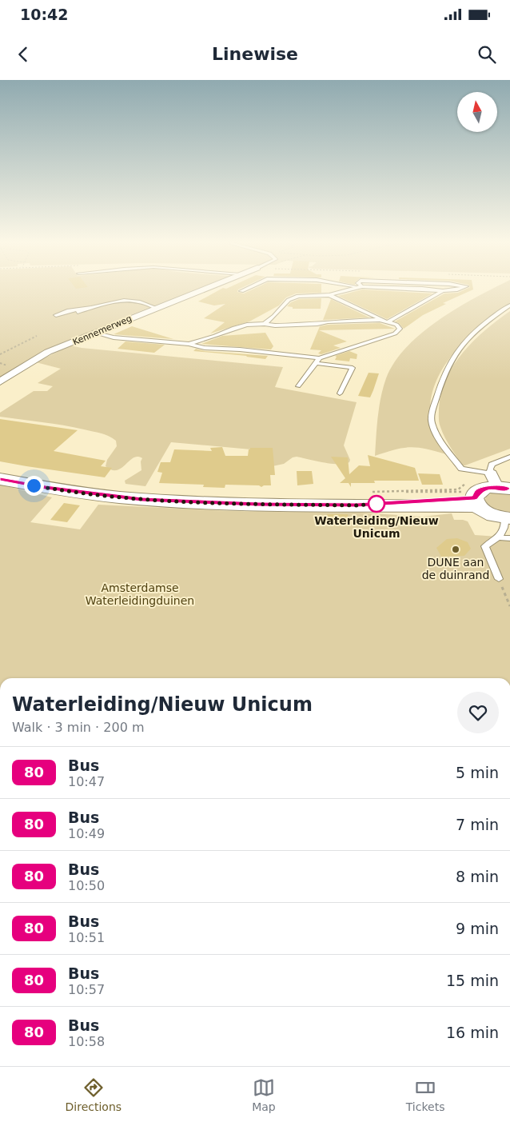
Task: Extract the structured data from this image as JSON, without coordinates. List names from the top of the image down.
{
  "streets": {
    "street": ["Kennemerweg"]
  },
  "parks": ["Amsterdamse Waterleidingduinen"],
  "places": ["Waterleiding/Nieuw Unicum", "DUNE aan de duinrand"],
  "lines": ["bus line 80"],
  "north": "top",
  "page": {
    "status": "10:42",
    "header": "Linewise",
    "heading": ["Waterleiding/Nieuw Unicum", "Walk · 3 min · 200 m"],
    "list": [
      {
        "mark": "80",
        "name": "Bus",
        "note": "10:47",
        "value": "5 min"
      },
      {
        "mark": "80",
        "name": "Bus",
        "note": "10:49",
        "value": "7 min"
      },
      {
        "mark": "80",
        "name": "Bus",
        "note": "10:50",
        "value": "8 min"
      },
      {
        "mark": "80",
        "name": "Bus",
        "note": "10:51",
        "value": "9 min"
      },
      {
        "mark": "80",
        "name": "Bus",
        "note": "10:57",
        "value": "15 min"
      },
      {
        "mark": "80",
        "name": "Bus",
        "note": "10:58",
        "value": "16 min"
      }
    ],
    "tabs": ["Directions", "Map", "Tickets"]
  }
}
